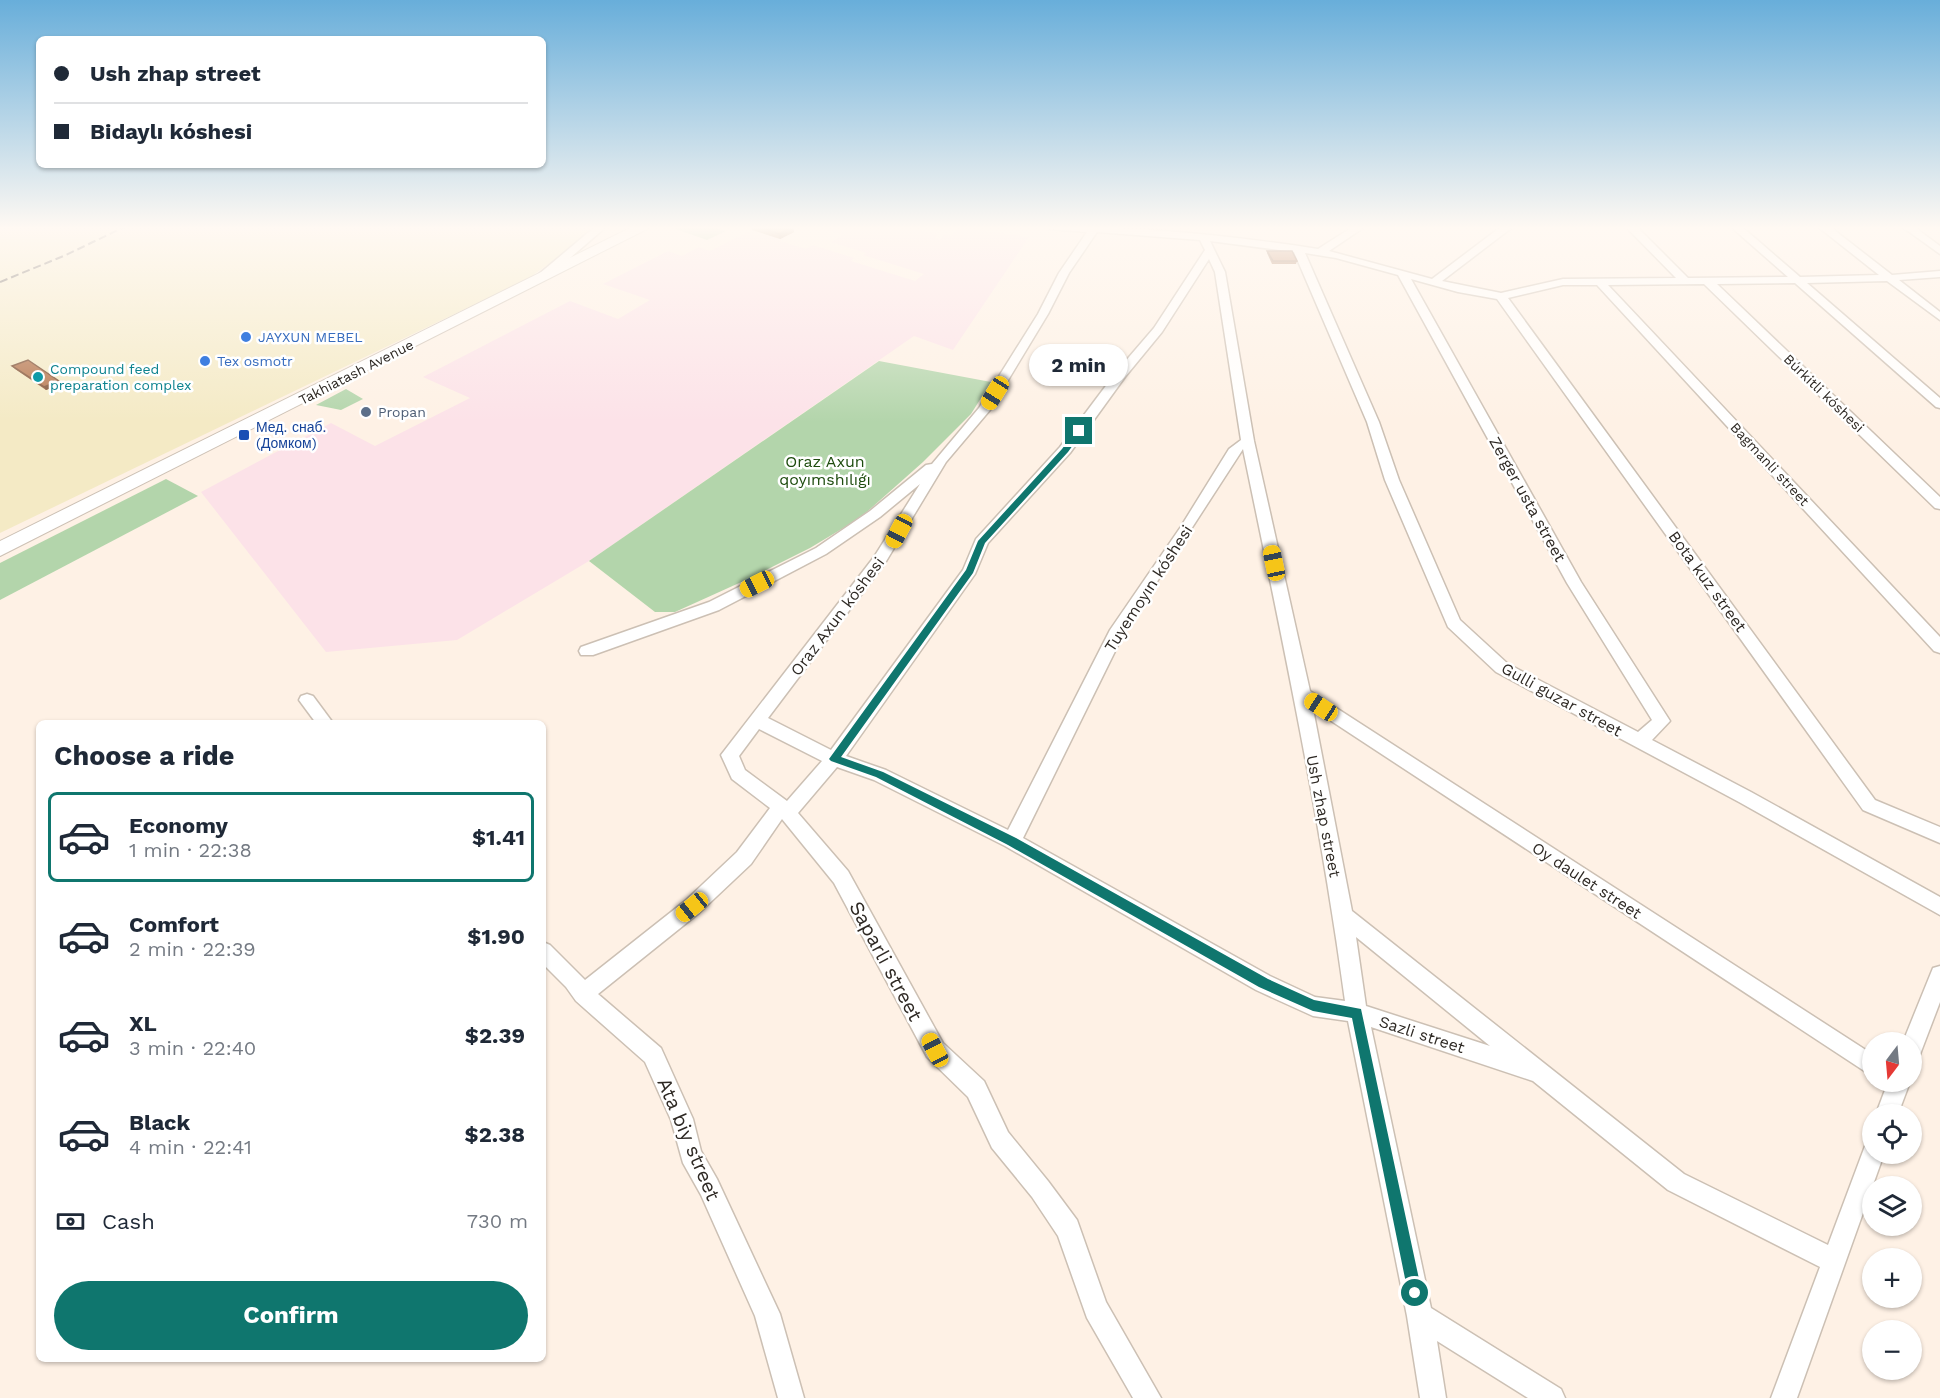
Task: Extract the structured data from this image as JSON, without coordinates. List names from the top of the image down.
{
  "streets": {
    "highway": ["Takhiatash Avenue"],
    "street": [
      "Búrkitli kóshesi",
      "Bagmanli street",
      "Zerger usta street",
      "Bota kuz street",
      "Tuyemoyın kóshesi",
      "Oraz Axun kóshesi",
      "Gulli guzar street",
      "Ush zhap street",
      "Oy daulet street",
      "Saparli street",
      "Sazli street",
      "Ata biy street"
    ]
  },
  "crossings": [
    ["Zerger usta street", "Gulli guzar street"],
    ["Tuyemoyın kóshesi", "Ush zhap street"],
    ["Tuyemoyın kóshesi", "Sazli street"],
    ["Oraz Axun kóshesi", "Saparli street"],
    ["Oraz Axun kóshesi", "Sazli street"],
    ["Ush zhap street", "Oy daulet street"],
    ["Ush zhap street", "Sazli street"]
  ],
  "parks": ["Oraz Axun qoyımshılıǵı"],
  "places": {
    "other": [
      "JAYXUN MEBEL",
      "Tex osmotr",
      "Compound feed preparation complex",
      "Propan"
    ],
    "transit": ["Мед. снаб. (Домком)"]
  },
  "north": "bottom",
  "page": {
    "banner": ["Ush zhap street", "Bidaylı kóshesi"],
    "bubble": "2 min",
    "heading": "Choose a ride",
    "list": [
      {
        "name": "Economy",
        "note": "1 min · 22:38",
        "value": "$1.41"
      },
      {
        "name": "Comfort",
        "note": "2 min · 22:39",
        "value": "$1.90"
      },
      {
        "name": "XL",
        "note": "3 min · 22:40",
        "value": "$2.39"
      },
      {
        "name": "Black",
        "note": "4 min · 22:41",
        "value": "$2.38"
      }
    ],
    "map_buttons": ["+", "−"],
    "pay": ["Cash", "730 m"],
    "buttons": "Confirm"
  }
}
